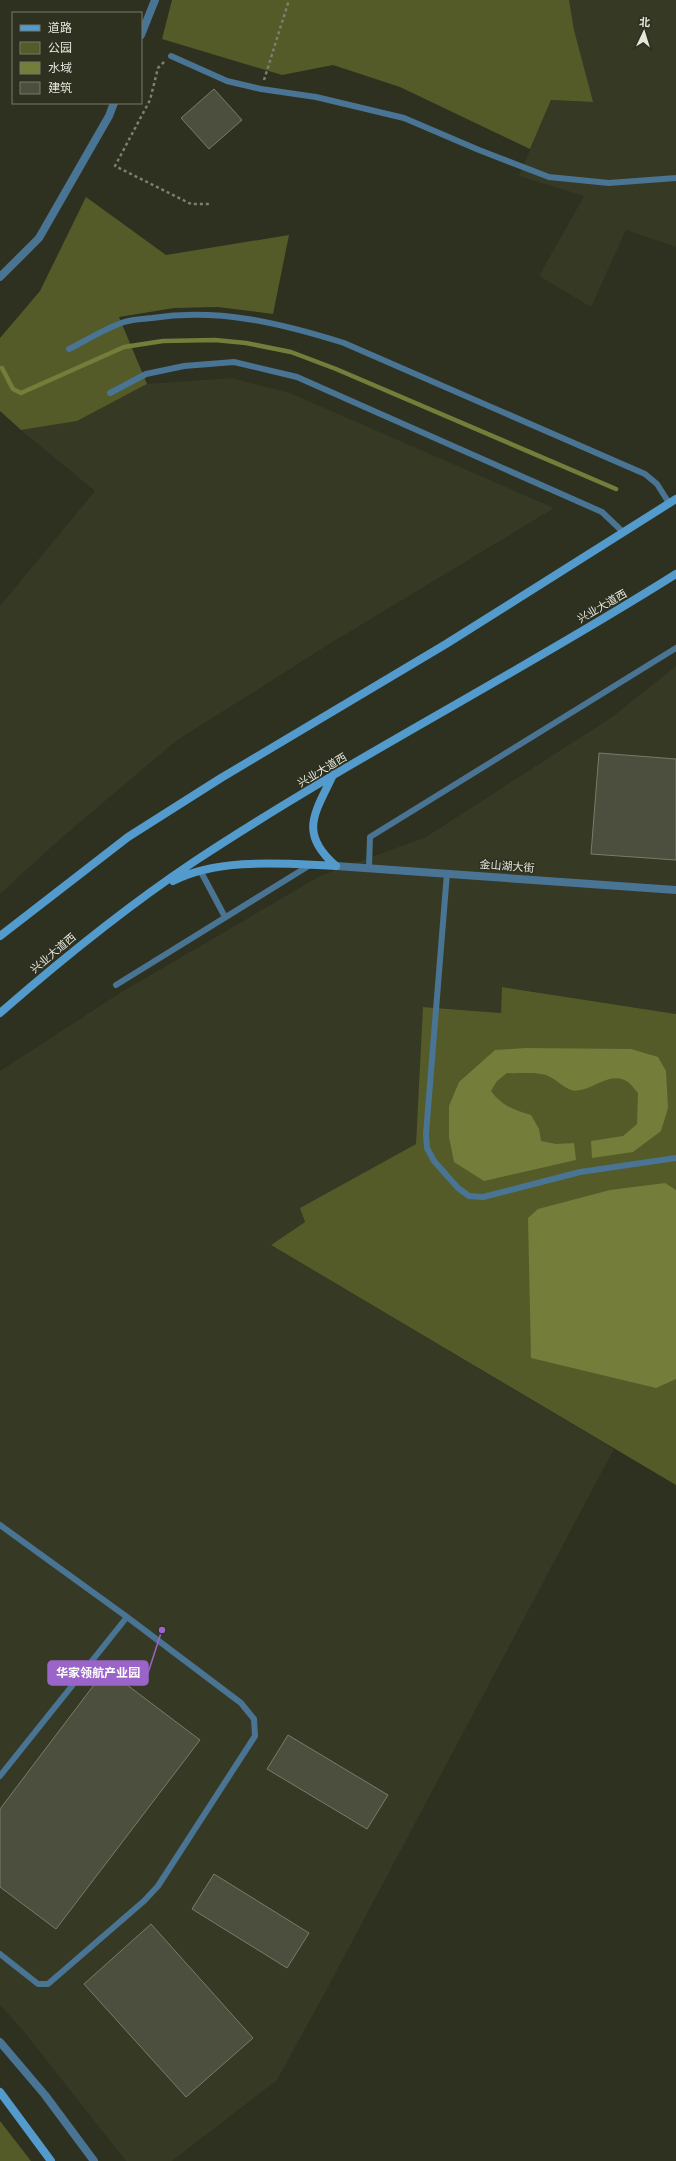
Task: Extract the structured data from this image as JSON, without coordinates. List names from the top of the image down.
{
  "streets": {
    "street": ["兴业大道西", "金山湖大街"]
  },
  "places": ["华家领航产业园"],
  "legend": [
    "道路",
    "公园",
    "水域",
    "建筑"
  ],
  "north": "top"
}
